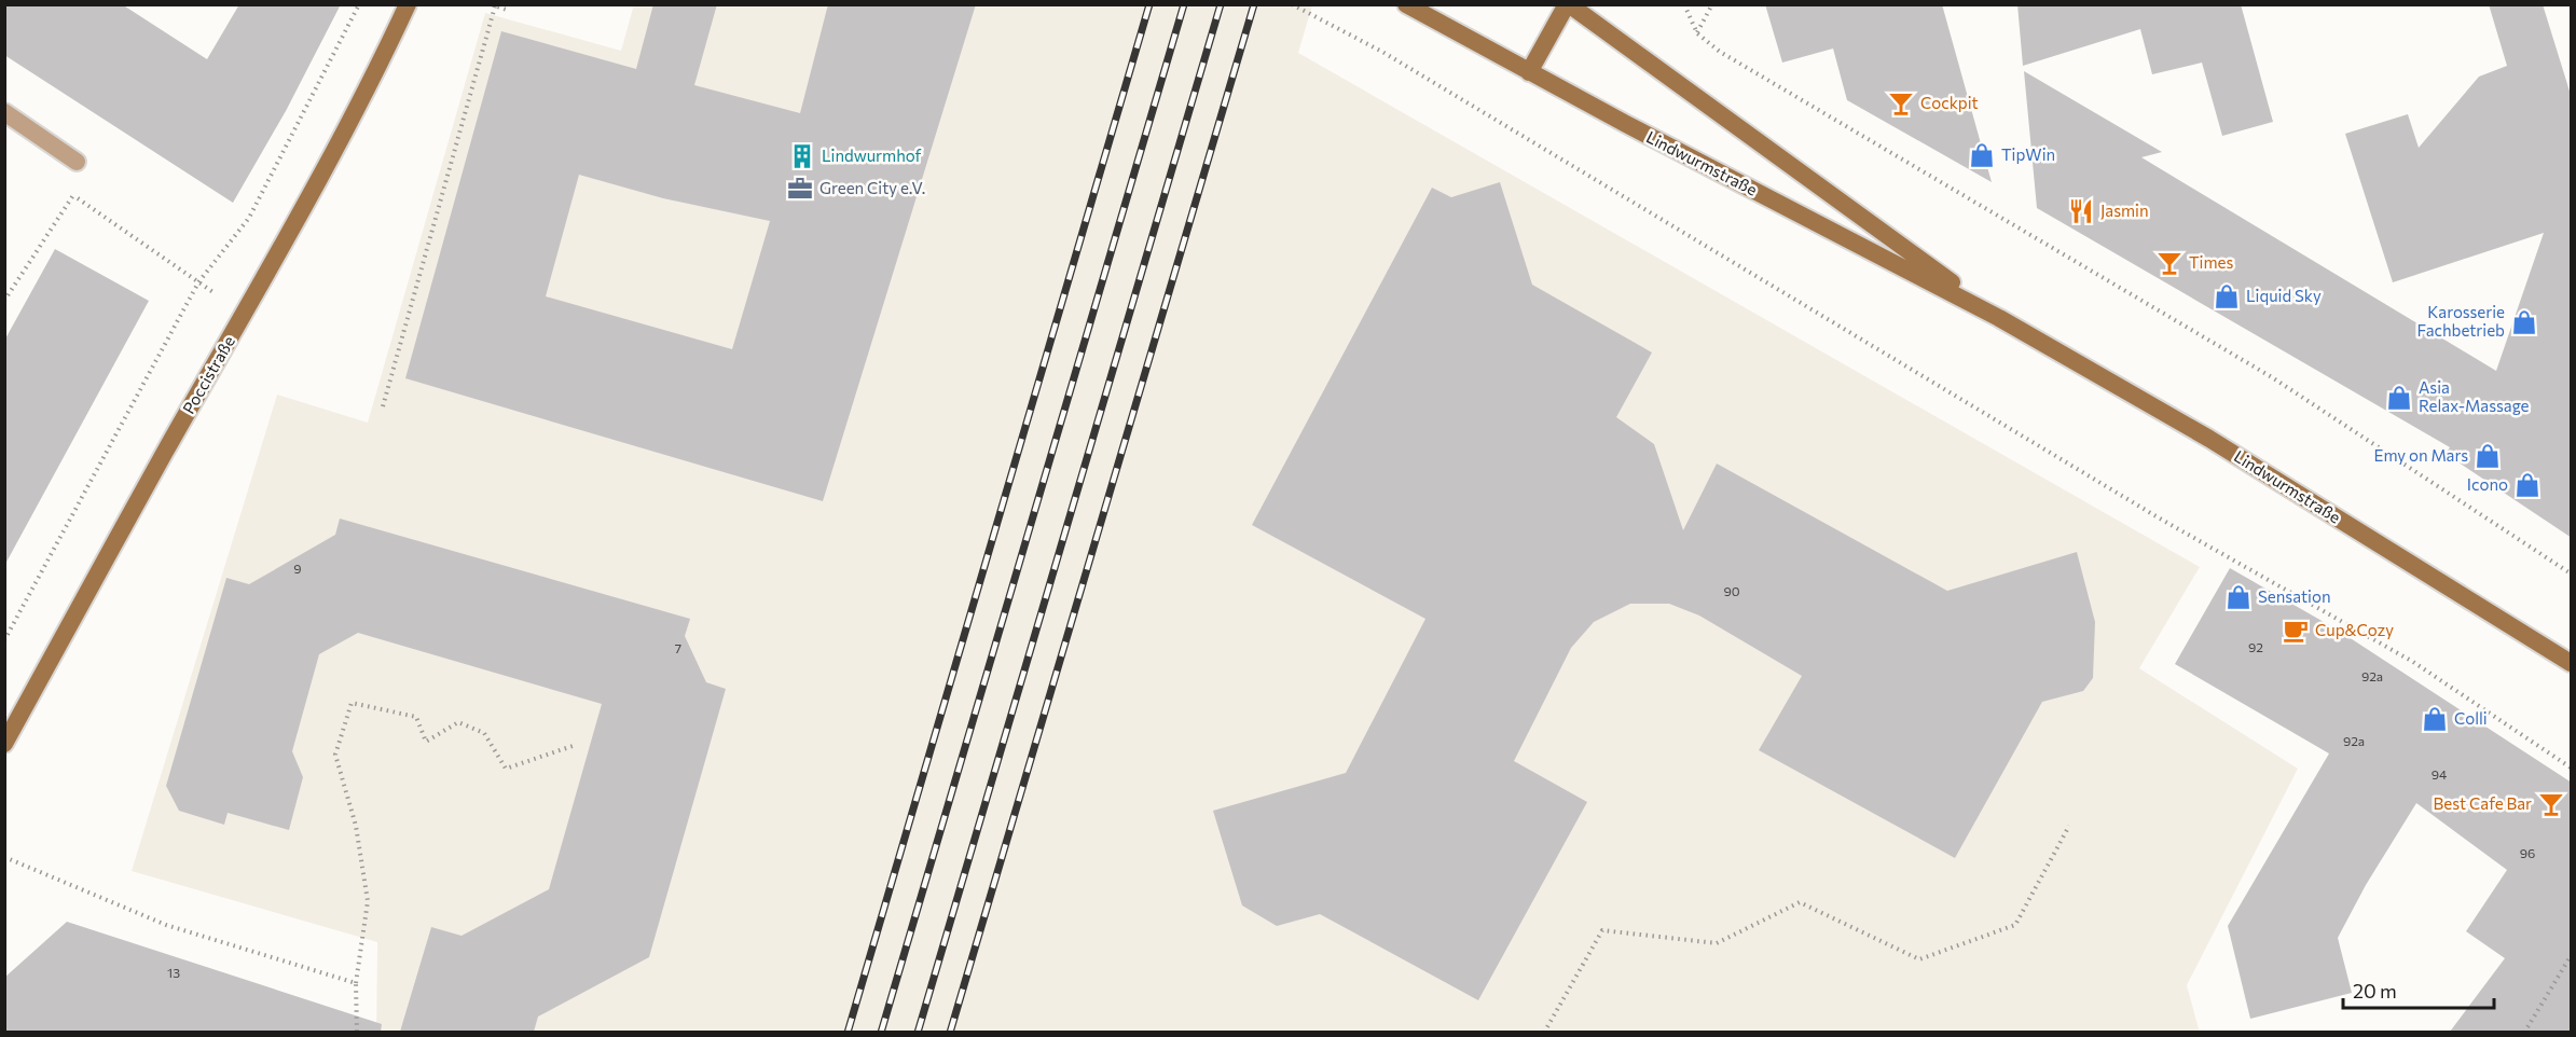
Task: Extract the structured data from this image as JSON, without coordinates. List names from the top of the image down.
{
  "streets": {
    "main road": ["Lindwurmstraße", "Poccistraße"]
  },
  "places": {
    "bar": ["Cockpit", "Times", "Best Cafe Bar"],
    "shop": [
      "TipWin",
      "Liquid Sky",
      "Karosserie Fachbetrieb",
      "Asia Relax-Massage",
      "Emy on Mars",
      "Icono",
      "Sensation",
      "Colli"
    ],
    "building": ["Lindwurmhof"],
    "office": ["Green City e.V."],
    "restaurant": ["Jasmin"],
    "cafe": ["Cup&Cozy"]
  },
  "house_numbers": [
    "9",
    "90",
    "92",
    "7",
    "92a",
    "92a",
    "94",
    "96",
    "13"
  ],
  "scale_bar": "20 m"
}
